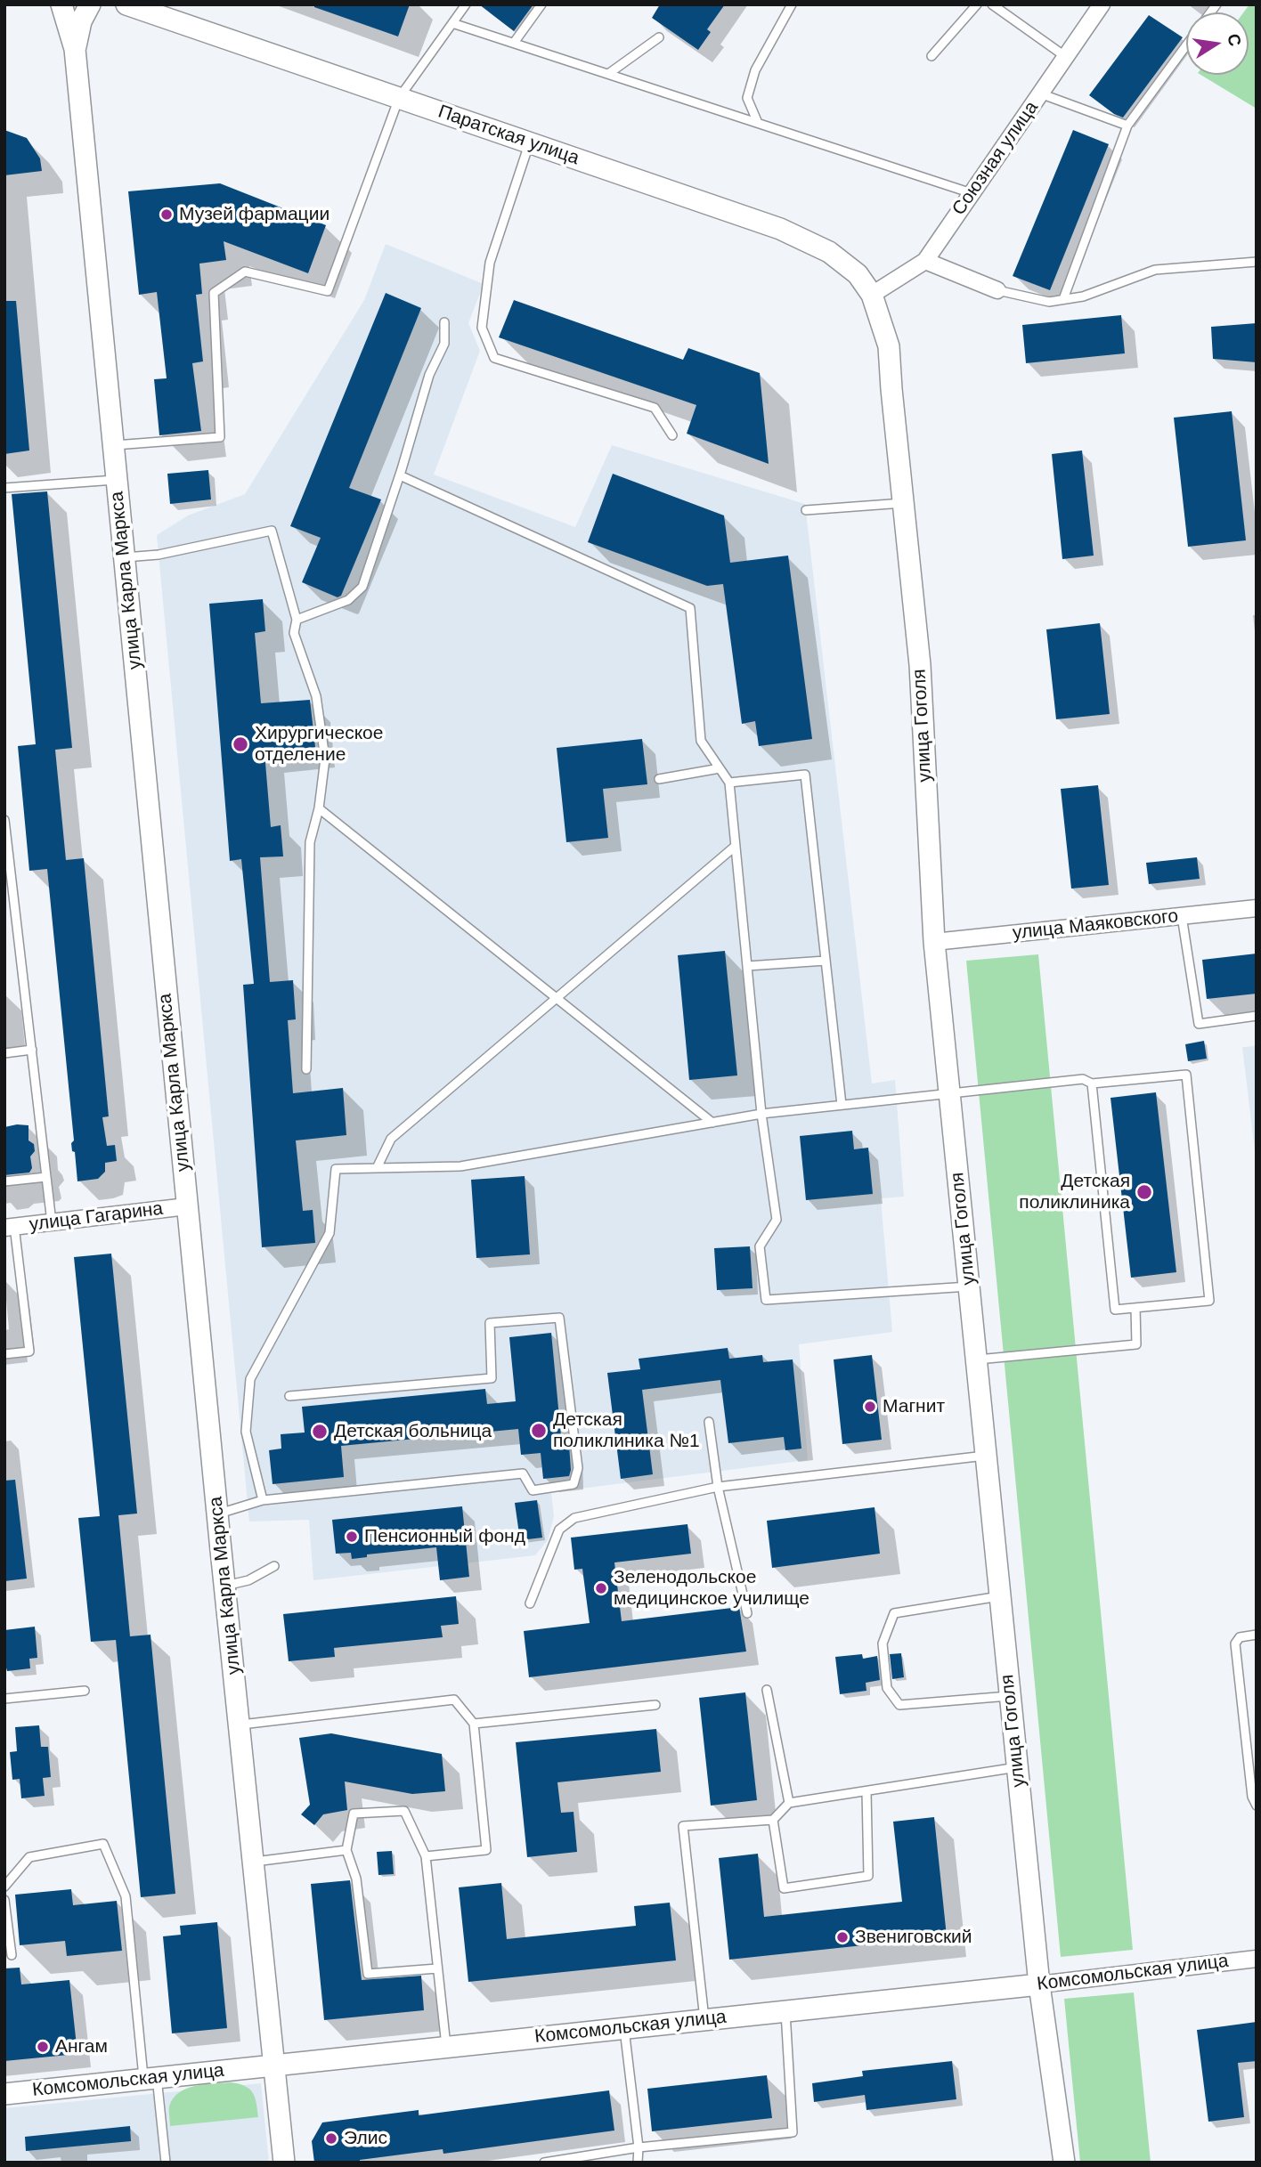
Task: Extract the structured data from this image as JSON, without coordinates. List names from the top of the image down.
{
  "streets": {
    "street": [
      "Паратская улица",
      "Союзная улица",
      "улица Карла Маркса",
      "улица Гоголя",
      "улица Маяковского",
      "улица Гагарина",
      "Комсомольская улица"
    ]
  },
  "crossings": [
    ["Паратская улица", "Союзная улица"],
    ["Паратская улица", "улица Гоголя"],
    ["Союзная улица", "улица Гоголя"],
    ["улица Карла Маркса", "улица Гагарина"],
    ["улица Карла Маркса", "Комсомольская улица"],
    ["улица Гоголя", "улица Маяковского"],
    ["улица Гоголя", "Комсомольская улица"]
  ],
  "places": [
    "Музей фармации",
    "Хирургическое отделение",
    "Детская поликлиника",
    "Магнит",
    "Детская поликлиника №1",
    "Детская больница",
    "Пенсионный фонд",
    "Зеленодольское медицинское училище",
    "Звениговский",
    "Ангам",
    "Элис"
  ],
  "north": "right"
}
